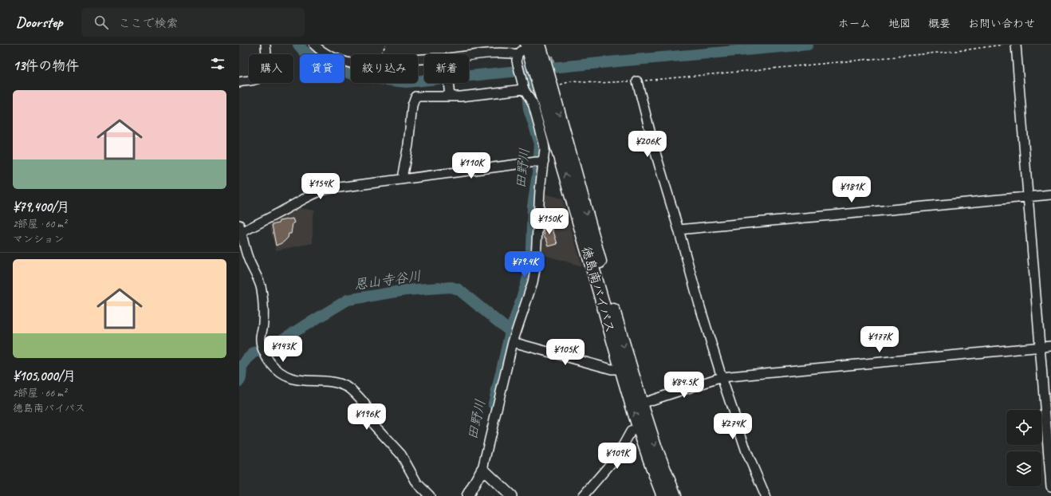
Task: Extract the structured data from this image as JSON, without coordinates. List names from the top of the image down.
{
  "streets": {
    "highway": ["徳島南バイパス"]
  },
  "water": ["田野川", "恩山寺谷川"],
  "page": {
    "header": "Doorstep",
    "search": "ここで検索",
    "nav": [
      "ホーム",
      "地図",
      "概要",
      "お問い合わせ"
    ],
    "heading": "13件の物件",
    "chip": [
      "購入",
      "賃貸",
      "絞り込み",
      "新着"
    ],
    "list": [
      {
        "name": "¥79,400/月",
        "note": "2部屋 · 60 m² · マンション"
      },
      {
        "name": "¥105,000/月",
        "note": "2部屋 · 66 m² · 徳島南バイパス"
      }
    ],
    "price": [
      "¥206K",
      "¥110K",
      "¥154K",
      "¥181K",
      "¥150K",
      "¥79.4K",
      "¥177K",
      "¥143K",
      "¥105K",
      "¥84.5K",
      "¥196K",
      "¥274K",
      "¥109K"
    ]
  }
}
